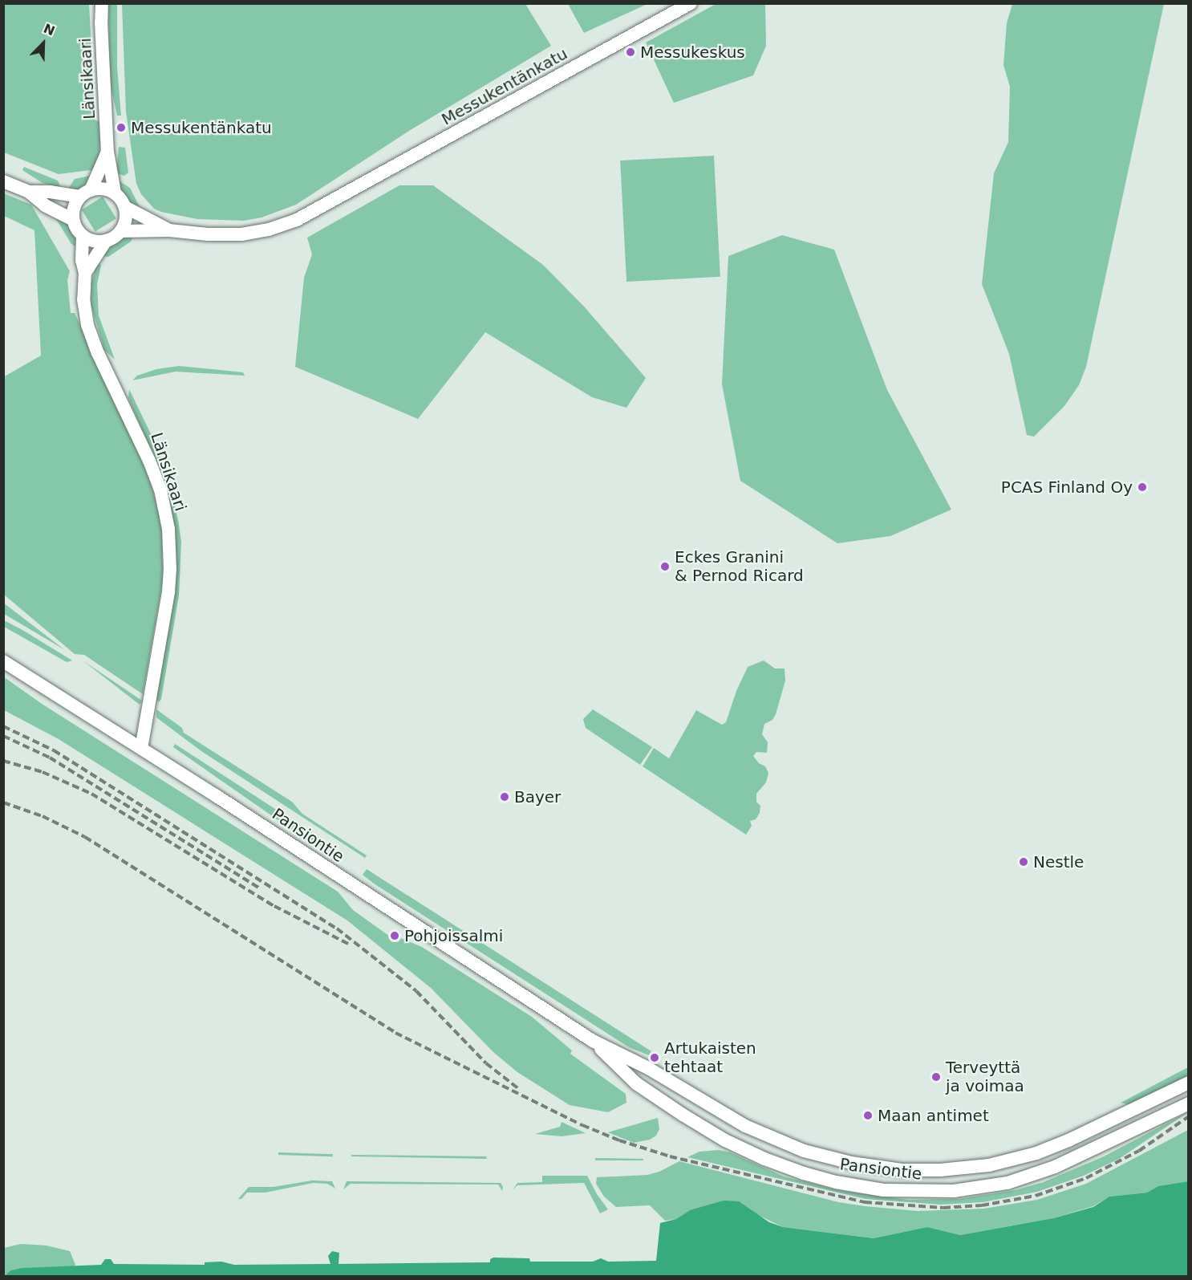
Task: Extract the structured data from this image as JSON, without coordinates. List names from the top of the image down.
{
  "streets": {
    "street": ["Länsikaari", "Messukentänkatu", "Pansiontie"]
  },
  "crossings": [
    ["Länsikaari", "Messukentänkatu"],
    ["Länsikaari", "Pansiontie"]
  ],
  "places": [
    "Messukeskus",
    "Messukentänkatu",
    "PCAS Finland Oy",
    "Eckes Granini & Pernod Ricard",
    "Bayer",
    "Nestle",
    "Pohjoissalmi",
    "Artukaisten tehtaat",
    "Terveyttä ja voimaa",
    "Maan antimet"
  ],
  "north": "top right"
}
